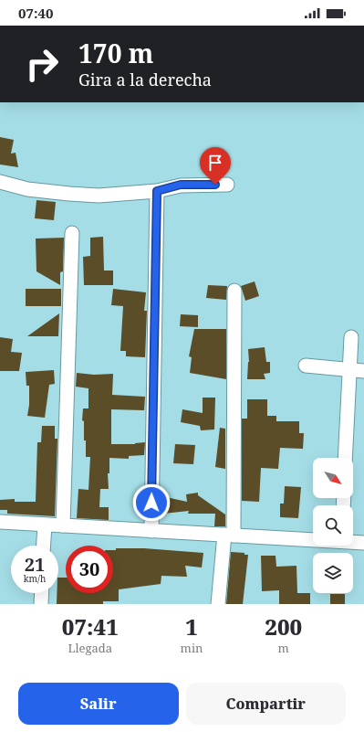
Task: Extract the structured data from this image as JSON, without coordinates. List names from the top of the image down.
{
  "north": "bottom right",
  "page": {
    "status": "07:40",
    "turn": ["170 m", "Gira a la derecha"],
    "speed": "21 km/h",
    "limit": "30",
    "eta": [
      "07:41",
      "Llegada",
      "1",
      "min",
      "200",
      "m"
    ],
    "buttons": ["Salir", "Compartir"]
  }
}
